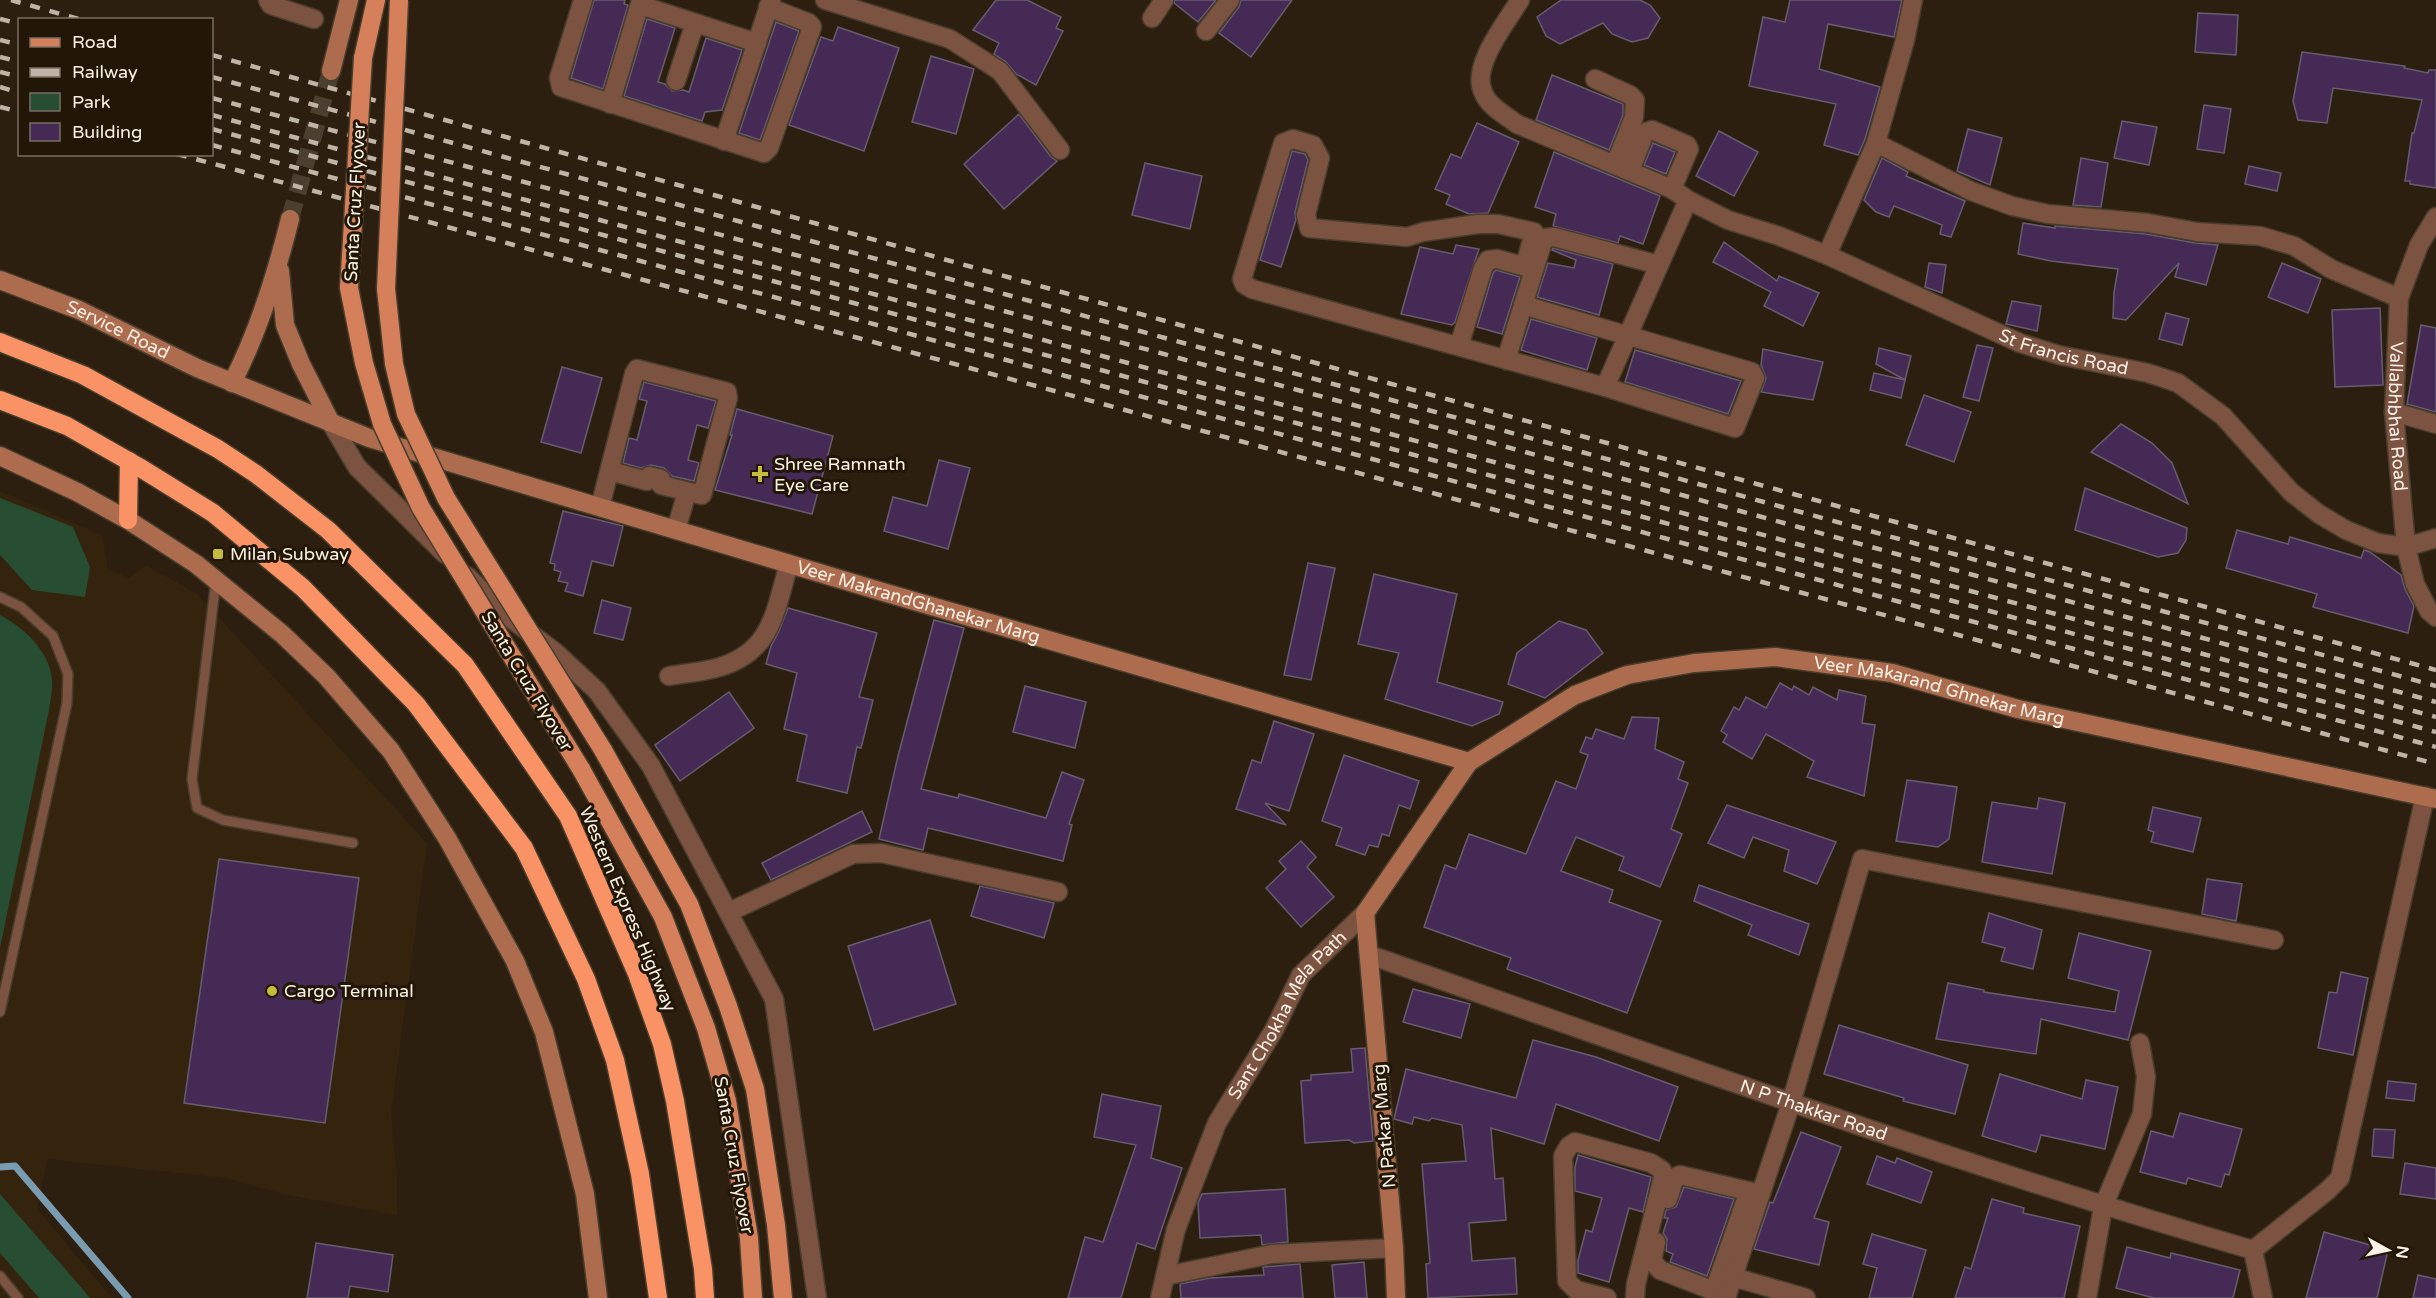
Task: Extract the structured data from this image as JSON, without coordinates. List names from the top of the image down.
{
  "streets": {
    "highway": ["Western Express Highway"],
    "main road": ["Santa Cruz Flyover"],
    "street": [
      "Service Road",
      "St Francis Road",
      "Vallabhbhai Road",
      "Veer MakrandGhanekar Marg",
      "Veer Makarand Ghnekar Marg",
      "Sant Chokha Mela Path",
      "N P Thakkar Road",
      "N Patkar Marg"
    ]
  },
  "crossings": [
    ["Service Road", "Veer MakrandGhanekar Marg"],
    ["St Francis Road", "Vallabhbhai Road"],
    ["Veer MakrandGhanekar Marg", "Veer Makarand Ghnekar Marg"],
    ["Veer MakrandGhanekar Marg", "Sant Chokha Mela Path"],
    ["Veer Makarand Ghnekar Marg", "Sant Chokha Mela Path"],
    ["N P Thakkar Road", "N Patkar Marg"]
  ],
  "places": {
    "health": ["Shree Ramnath Eye Care"],
    "transit": ["Milan Subway"],
    "other": ["Cargo Terminal"]
  },
  "legend": [
    "Road",
    "Railway",
    "Park",
    "Building"
  ],
  "north": "right"
}
